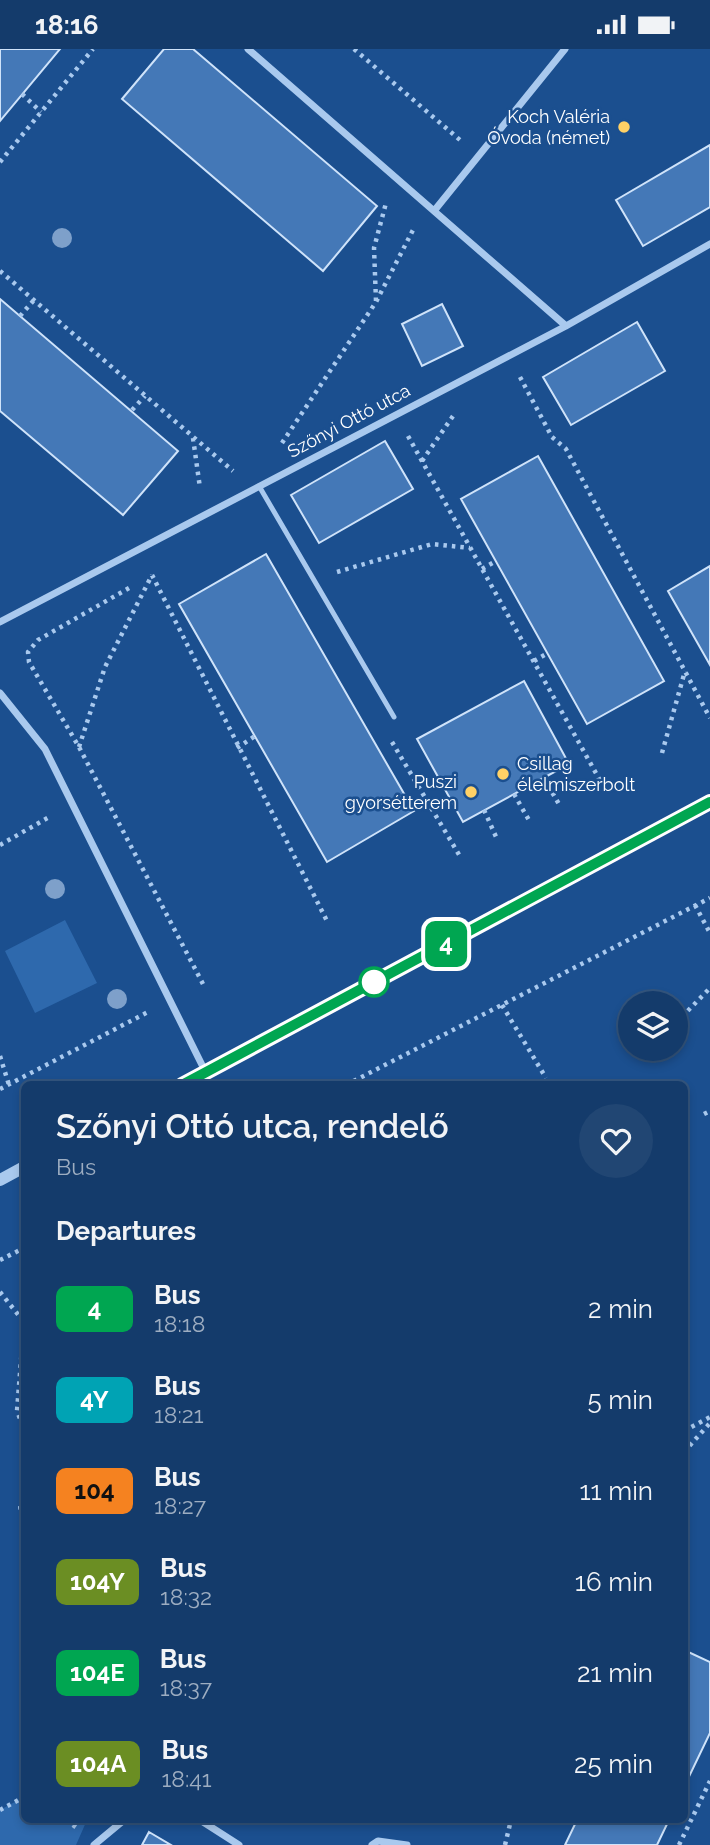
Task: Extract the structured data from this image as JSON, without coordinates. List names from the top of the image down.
{
  "streets": {
    "street": ["Szőnyi Ottó utca"]
  },
  "places": ["Koch Valéria Óvoda (német)", "Csillag élelmiszerbolt", "Puszi gyorsétterem"],
  "lines": ["bus line 4"],
  "page": {
    "status": "18:16",
    "on_map": "4",
    "heading": [
      ["Szőnyi Ottó utca, rendelő", "Bus"],
      "Departures"
    ],
    "list": [
      {
        "mark": "4",
        "name": "Bus",
        "note": "18:18",
        "value": "2 min"
      },
      {
        "mark": "4Y",
        "name": "Bus",
        "note": "18:21",
        "value": "5 min"
      },
      {
        "mark": "104",
        "name": "Bus",
        "note": "18:27",
        "value": "11 min"
      },
      {
        "mark": "104Y",
        "name": "Bus",
        "note": "18:32",
        "value": "16 min"
      },
      {
        "mark": "104E",
        "name": "Bus",
        "note": "18:37",
        "value": "21 min"
      },
      {
        "mark": "104A",
        "name": "Bus",
        "note": "18:41",
        "value": "25 min"
      }
    ]
  }
}
